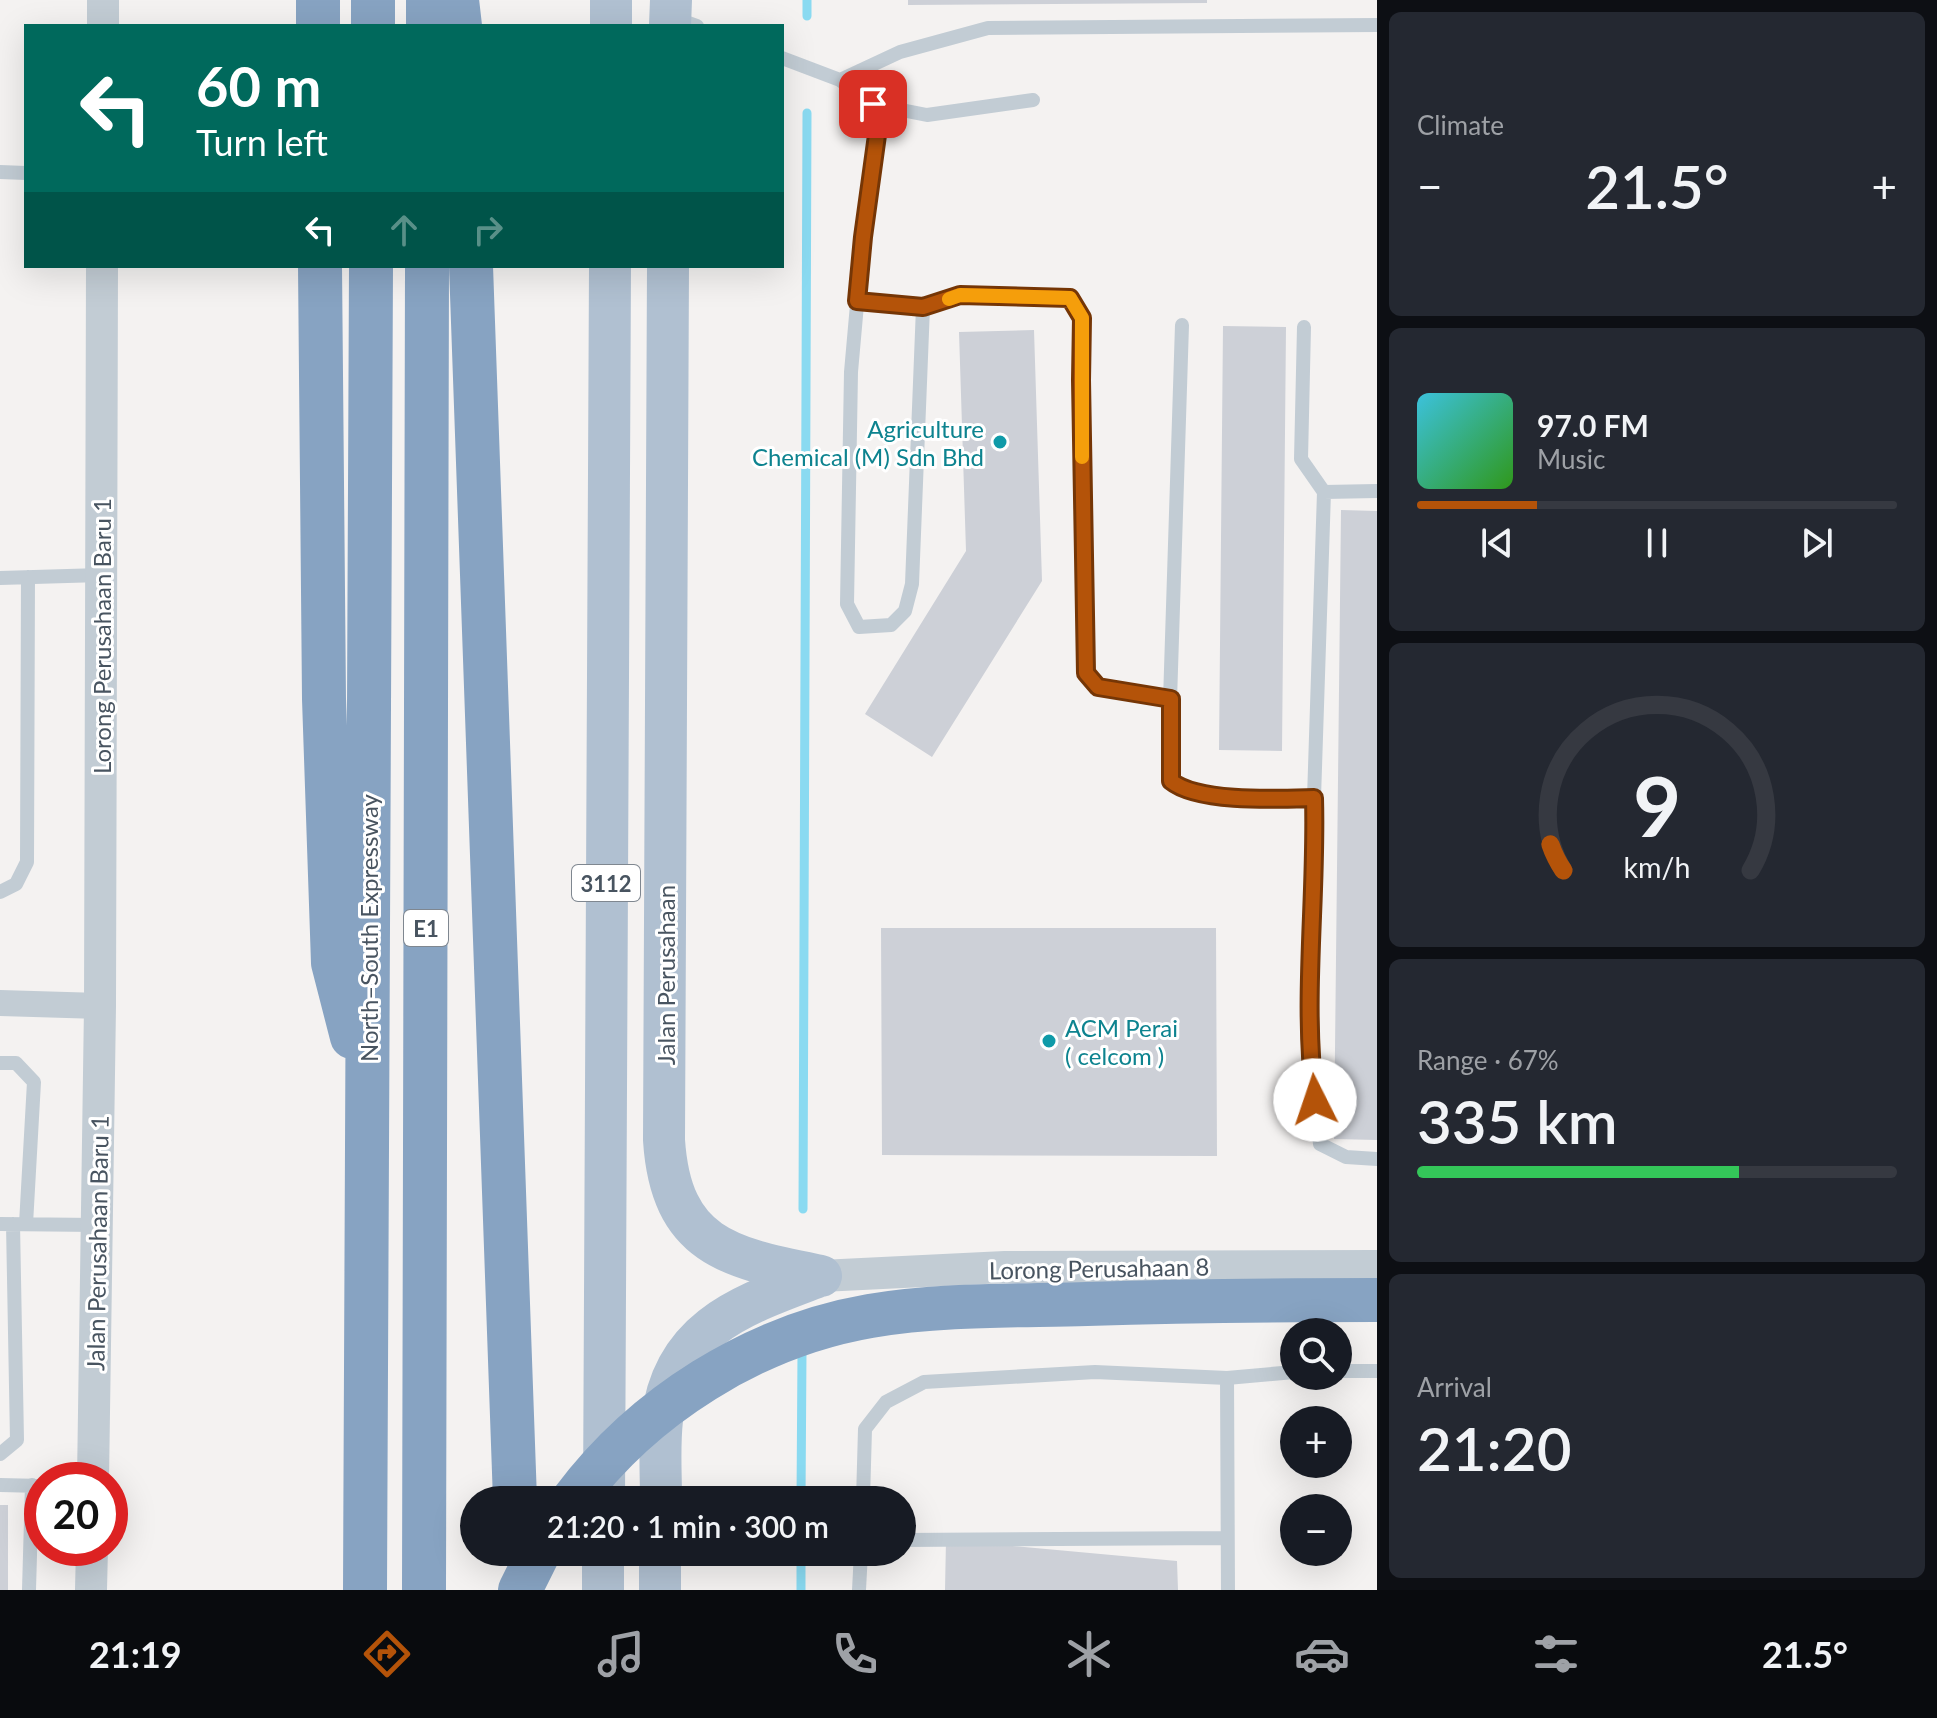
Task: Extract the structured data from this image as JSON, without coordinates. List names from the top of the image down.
{
  "streets": {
    "highway": ["North–South Expressway", "E1"],
    "main road": ["3112", "Jalan Perusahaan"],
    "street": ["Lorong Perusahaan Baru 1", "Jalan Perusahaan Baru 1", "Lorong Perusahaan 8"]
  },
  "crossings": [
    ["Lorong Perusahaan Baru 1", "Jalan Perusahaan Baru 1"],
    ["Jalan Perusahaan", "Lorong Perusahaan 8"]
  ],
  "places": ["Agriculture Chemical (M) Sdn Bhd", "ACM Perai ( celcom )"],
  "page": {
    "tile": [
      "Climate",
      ["Range · 67%", "335 km"],
      ["Arrival", "21:20"]
    ],
    "turn": ["60 m", "Turn left"],
    "heat": ["−", "21.5°", "+"],
    "song": ["97.0 FM", "Music"],
    "map_buttons": ["+", "−"],
    "limit": "20",
    "trip": "21:20 · 1 min · 300 m",
    "tabs": ["21:19", "21.5°"],
    "gauge": ["9", "km/h"]
  }
}
